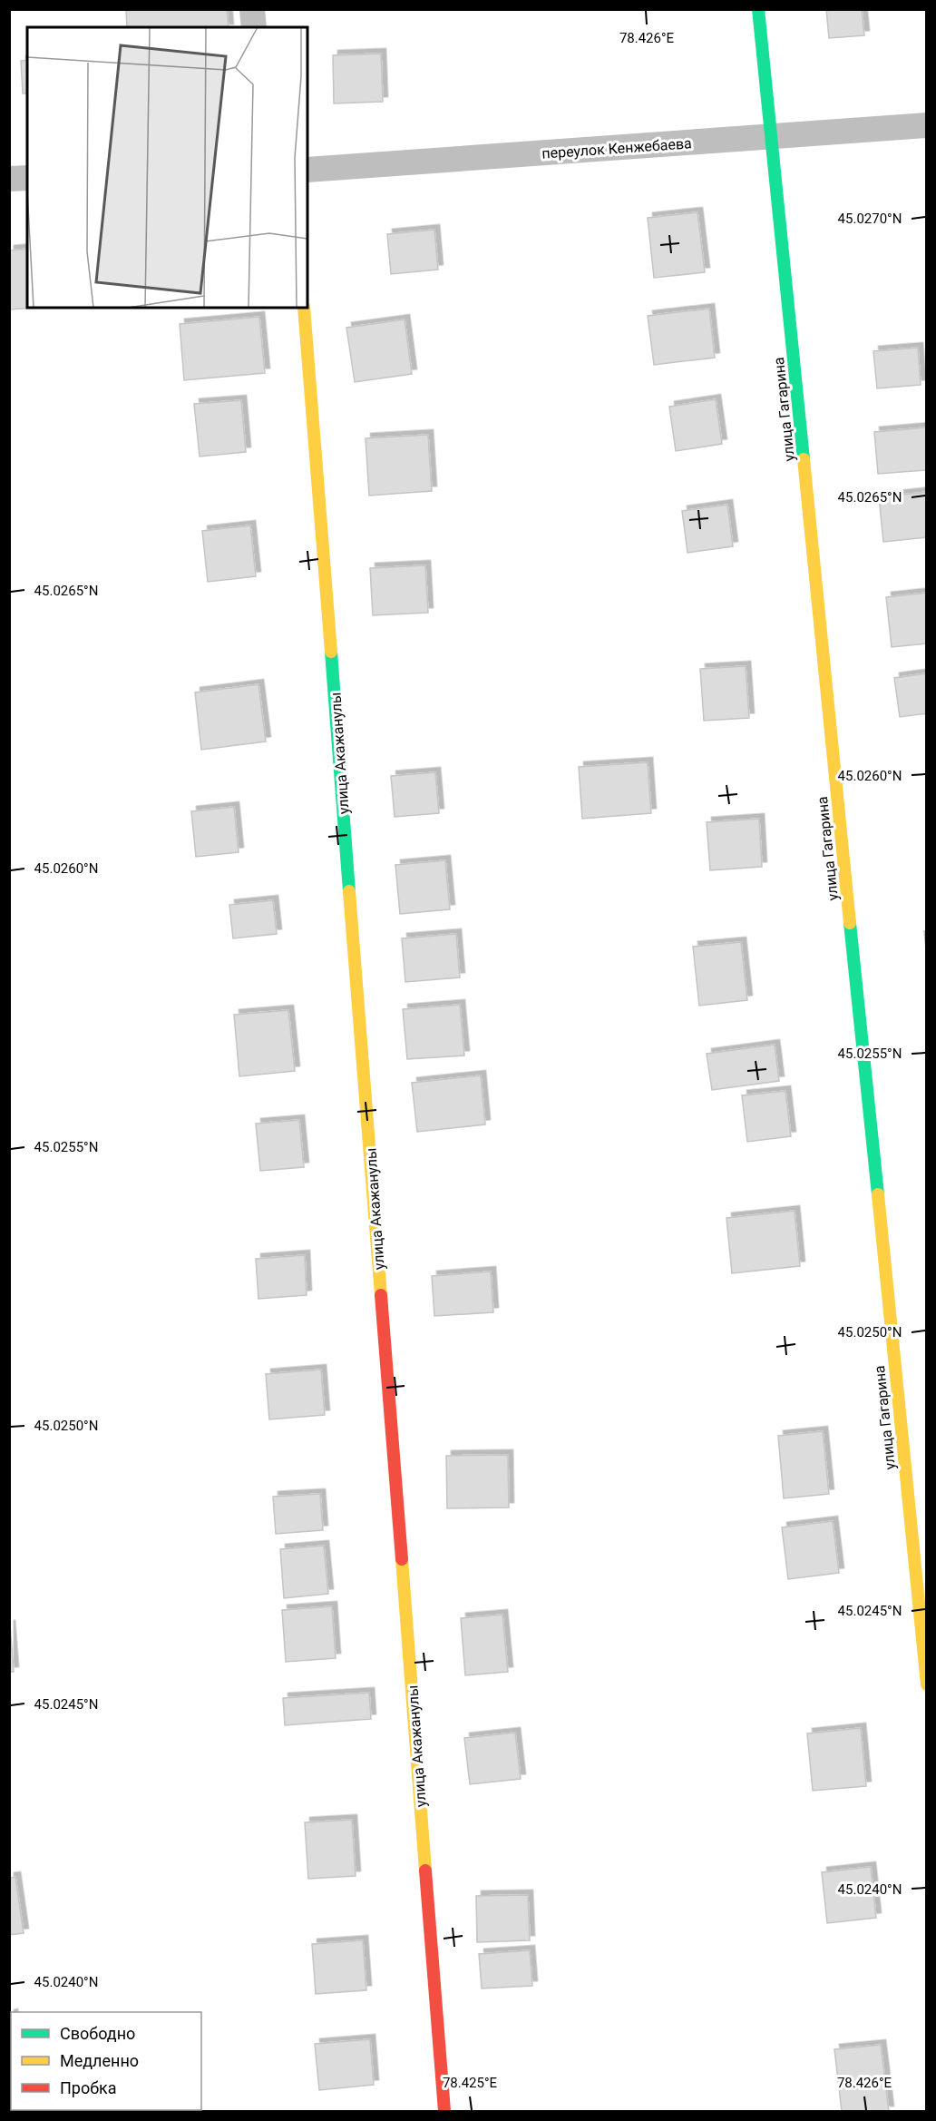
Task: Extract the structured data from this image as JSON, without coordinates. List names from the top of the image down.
{
  "streets": {
    "street": ["переулок Кенжебаева", "улица Гагарина", "улица Акажанулы"]
  },
  "crossings": [
    ["переулок Кенжебаева", "улица Гагарина"]
  ],
  "legend": ["Свободно", "Медленно", "Пробка"],
  "coordinates": [
    "78.426°E",
    "45.0270°N",
    "45.0265°N",
    "45.0260°N",
    "45.0255°N",
    "45.0250°N",
    "45.0245°N",
    "45.0240°N",
    "78.425°E"
  ]
}
